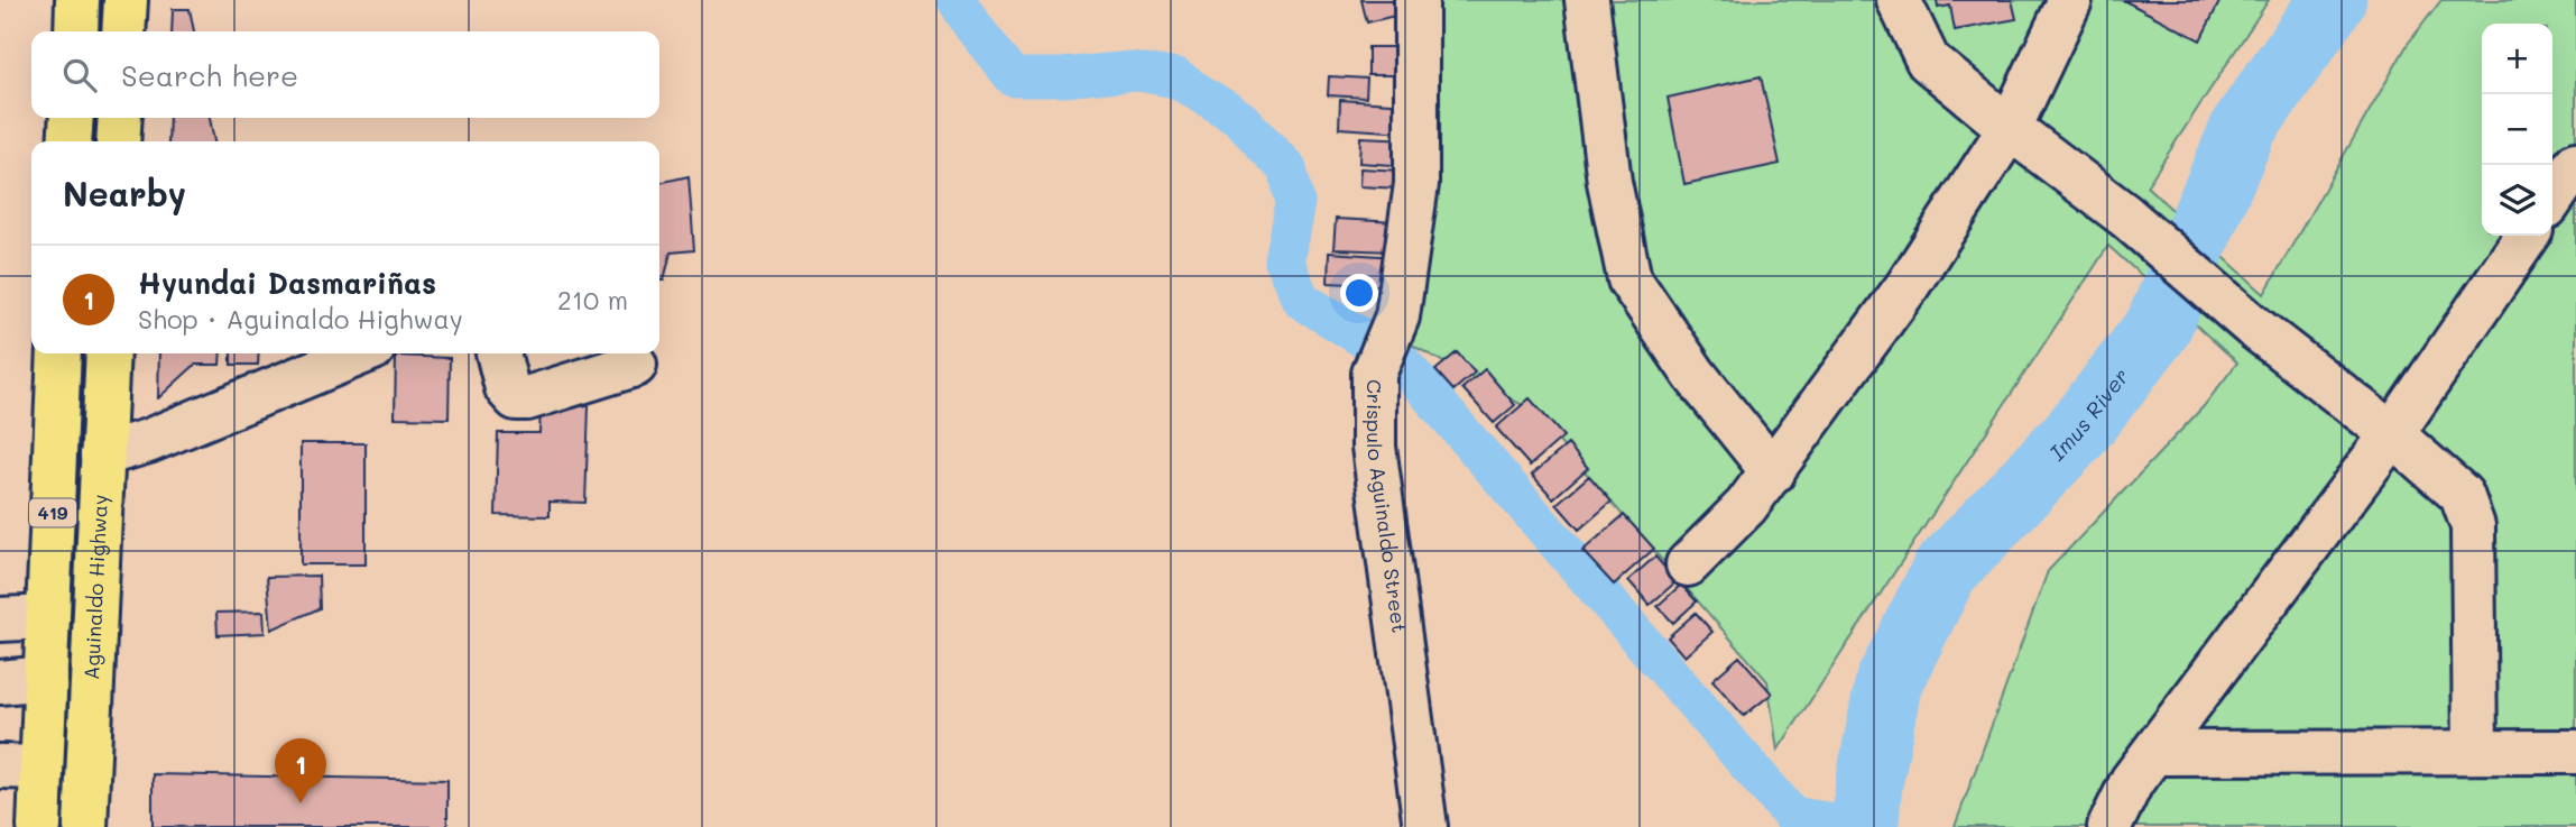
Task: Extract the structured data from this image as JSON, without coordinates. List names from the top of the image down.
{
  "streets": {
    "highway": ["419", "Aguinaldo Highway"],
    "street": ["Crispulo Aguinaldo Street"]
  },
  "water": ["Imus River"],
  "page": {
    "map_buttons": ["+", "−"],
    "search": "Search here",
    "heading": "Nearby",
    "list": [
      {
        "mark": "1",
        "name": "Hyundai Dasmariñas",
        "note": "Shop · Aguinaldo Highway",
        "value": "210 m"
      }
    ],
    "pins": "1"
  }
}
